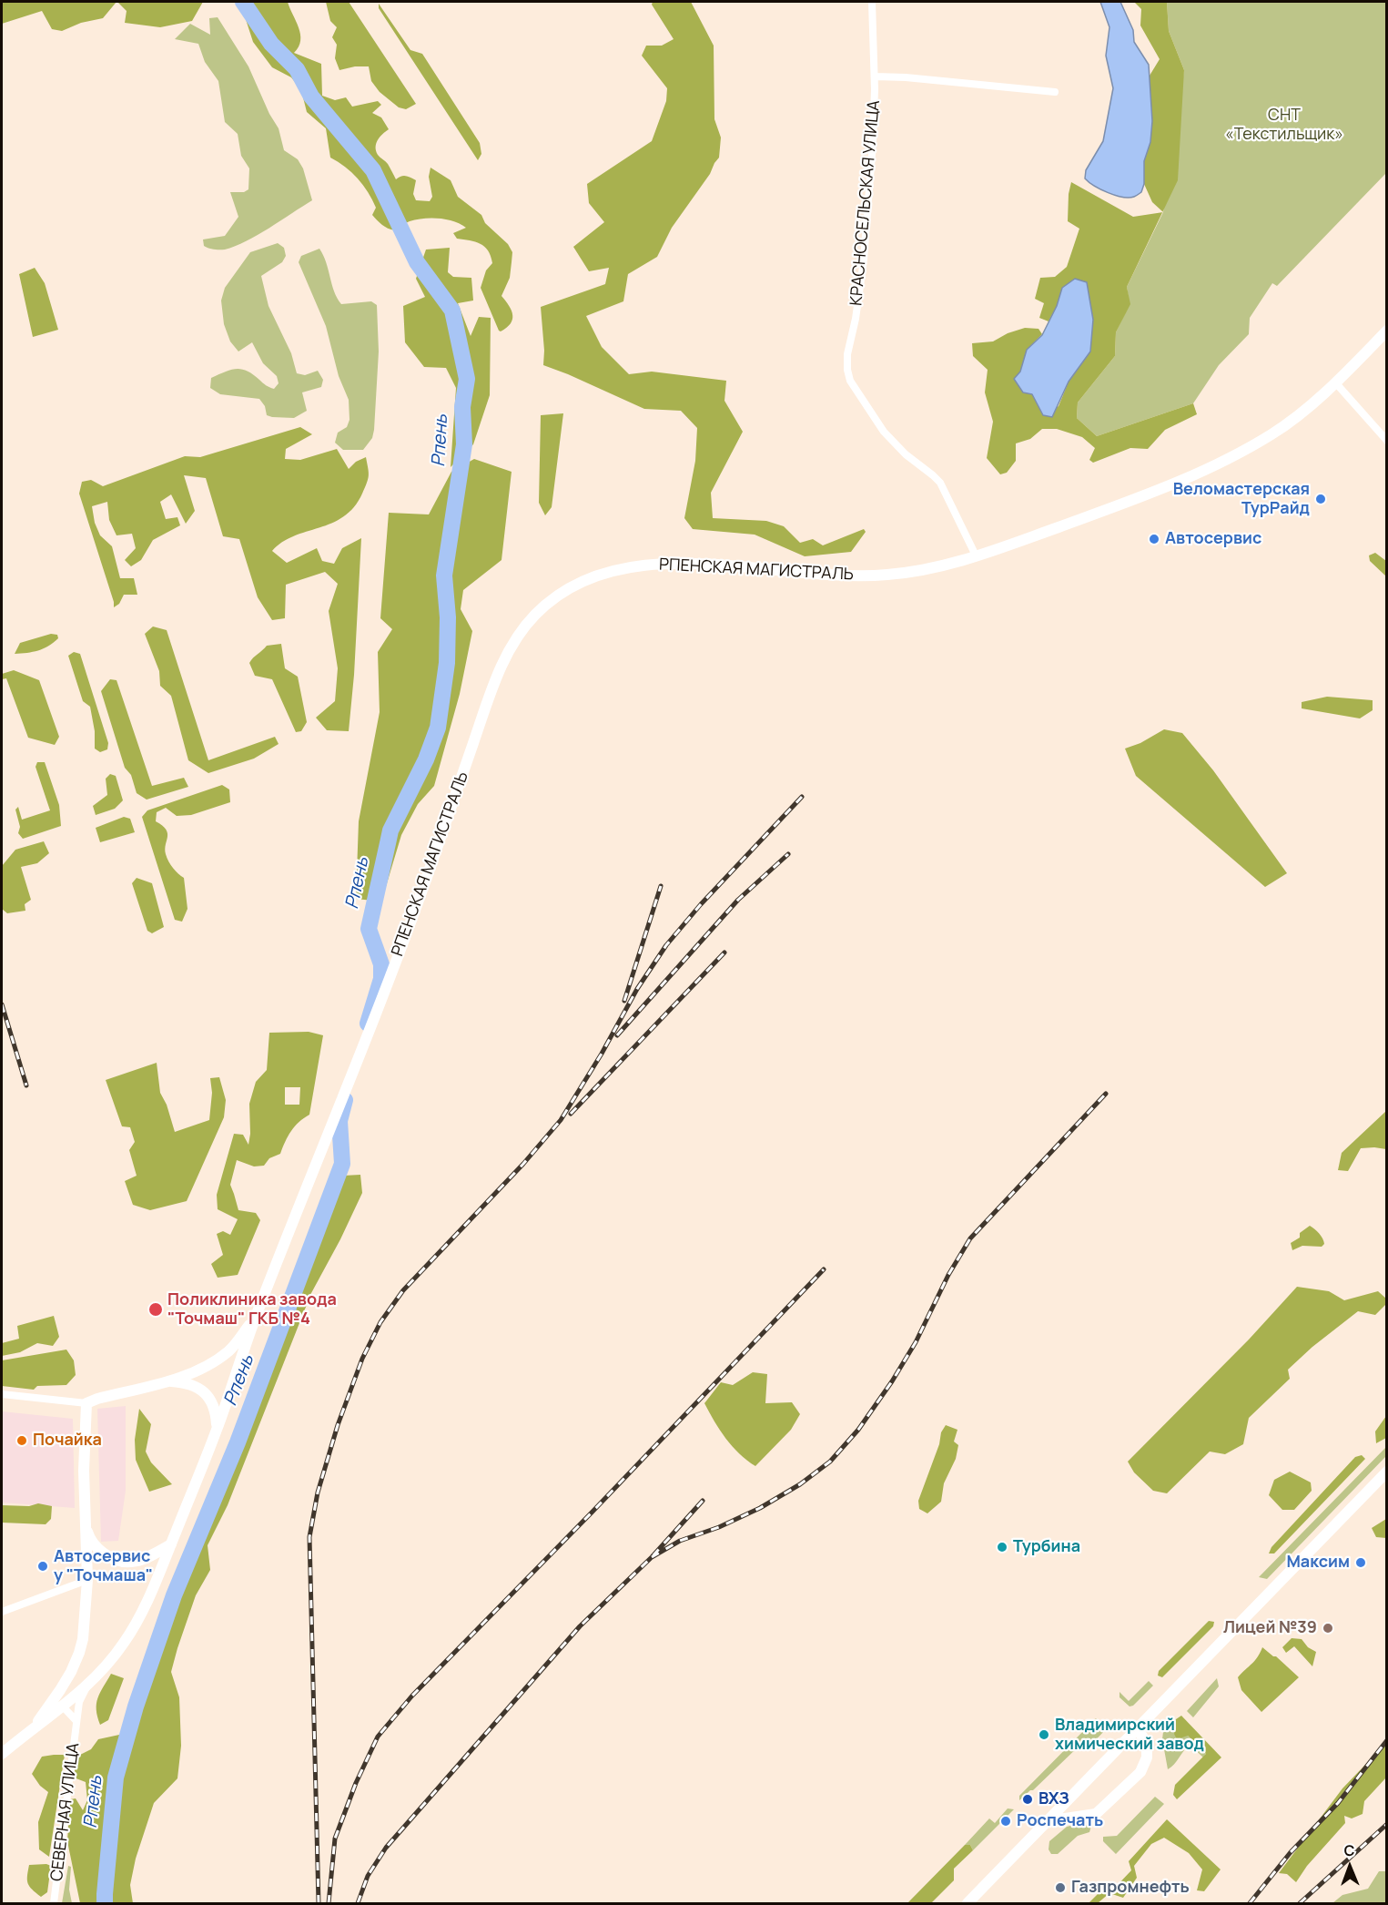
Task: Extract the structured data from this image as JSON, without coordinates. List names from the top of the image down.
{
  "streets": {
    "main road": ["РПЕНСКАЯ МАГИСТРАЛЬ"],
    "street": ["КРАСНОСЕЛЬСКАЯ УЛИЦА", "СЕВЕРНАЯ УЛИЦА"]
  },
  "crossings": [
    ["КРАСНОСЕЛЬСКАЯ УЛИЦА", "РПЕНСКАЯ МАГИСТРАЛЬ"],
    ["РПЕНСКАЯ МАГИСТРАЛЬ", "СЕВЕРНАЯ УЛИЦА"]
  ],
  "water": ["Рпень"],
  "parks": ["СНТ «Текстильщик»"],
  "places": [
    "Веломастерская ТурРайд",
    "Автосервис",
    "Поликлиника завода \"Точмаш\" ГКБ №4",
    "Почайка",
    "Турбина",
    "Максим",
    "Автосервис у \"Точмаша\"",
    "Лицей №39",
    "Владимирский химический завод",
    "ВХЗ",
    "Роспечать",
    "Газпромнефть"
  ],
  "north": "top"
}
